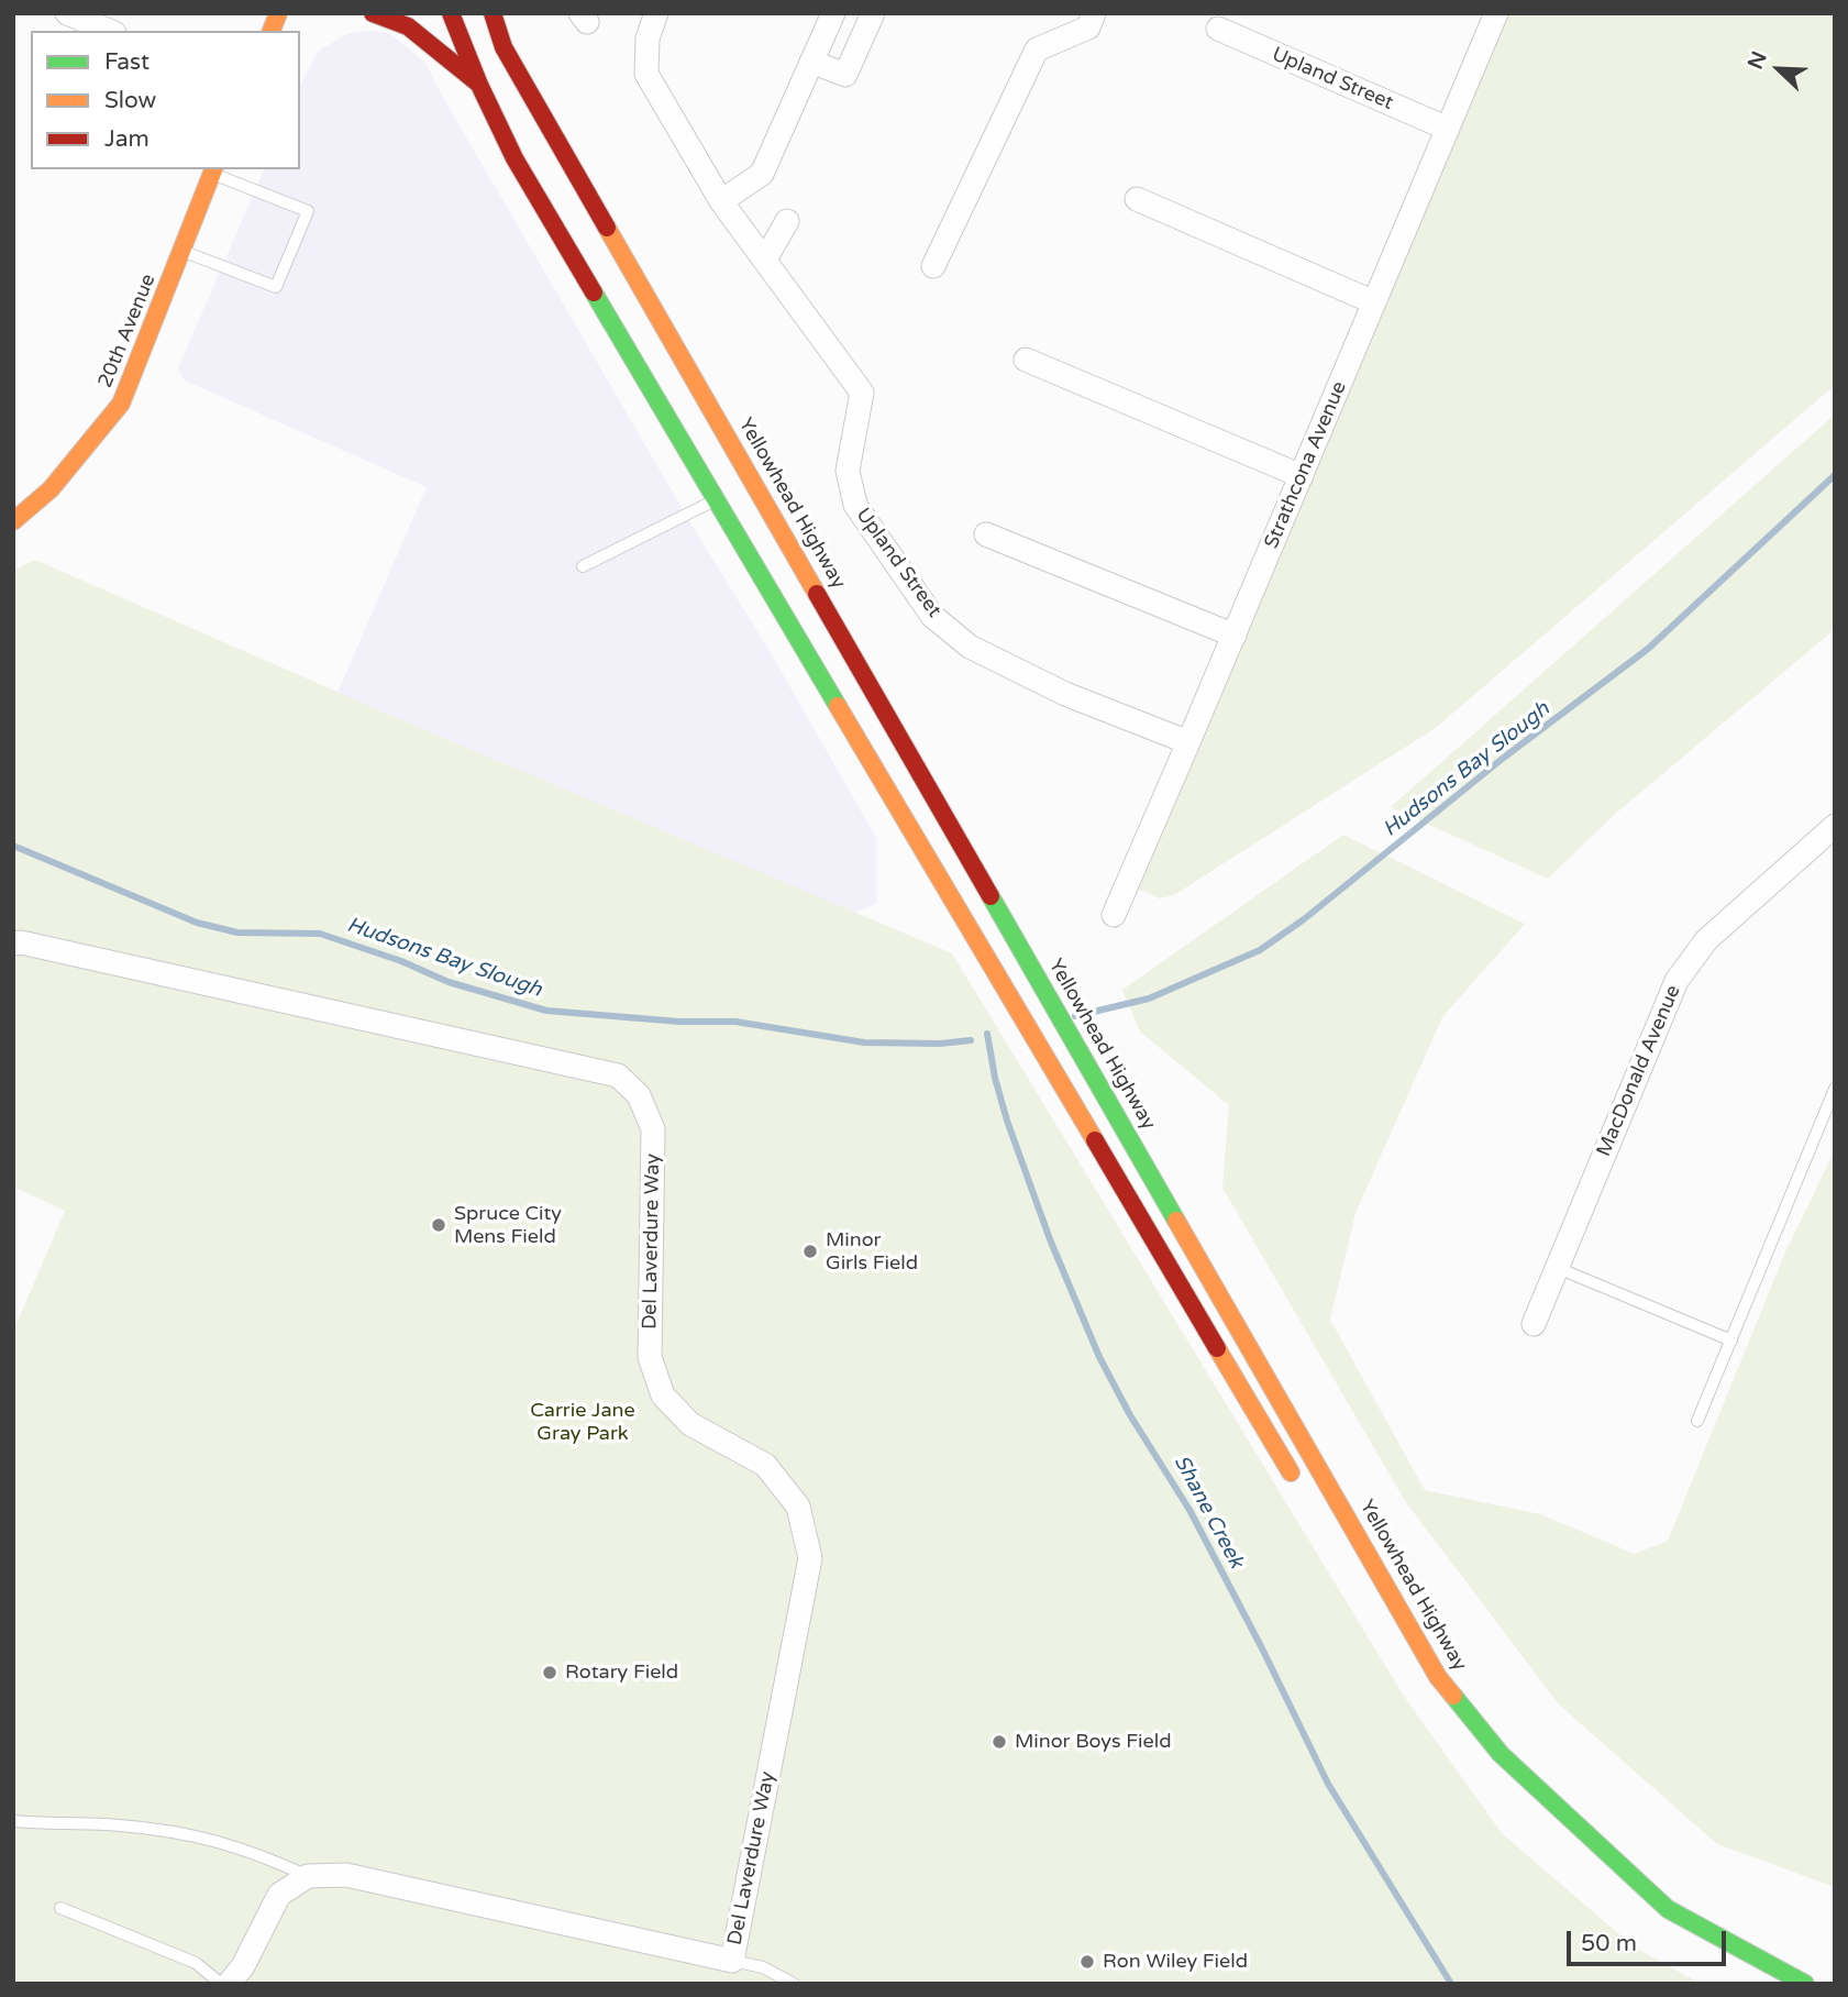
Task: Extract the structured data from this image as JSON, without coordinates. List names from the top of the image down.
{
  "streets": {
    "main road": ["20th Avenue", "Yellowhead Highway"],
    "street": [
      "Upland Street",
      "Strathcona Avenue",
      "MacDonald Avenue",
      "Del Laverdure Way"
    ]
  },
  "crossings": [
    ["Upland Street", "Strathcona Avenue"]
  ],
  "water": ["Hudsons Bay Slough", "Shane Creek"],
  "parks": ["Carrie Jane Gray Park"],
  "places": [
    "Spruce City Mens Field",
    "Minor Girls Field",
    "Rotary Field",
    "Minor Boys Field",
    "Ron Wiley Field"
  ],
  "legend": ["Fast", "Slow", "Jam"],
  "scale_bar": "50 m",
  "north": "top left"
}
